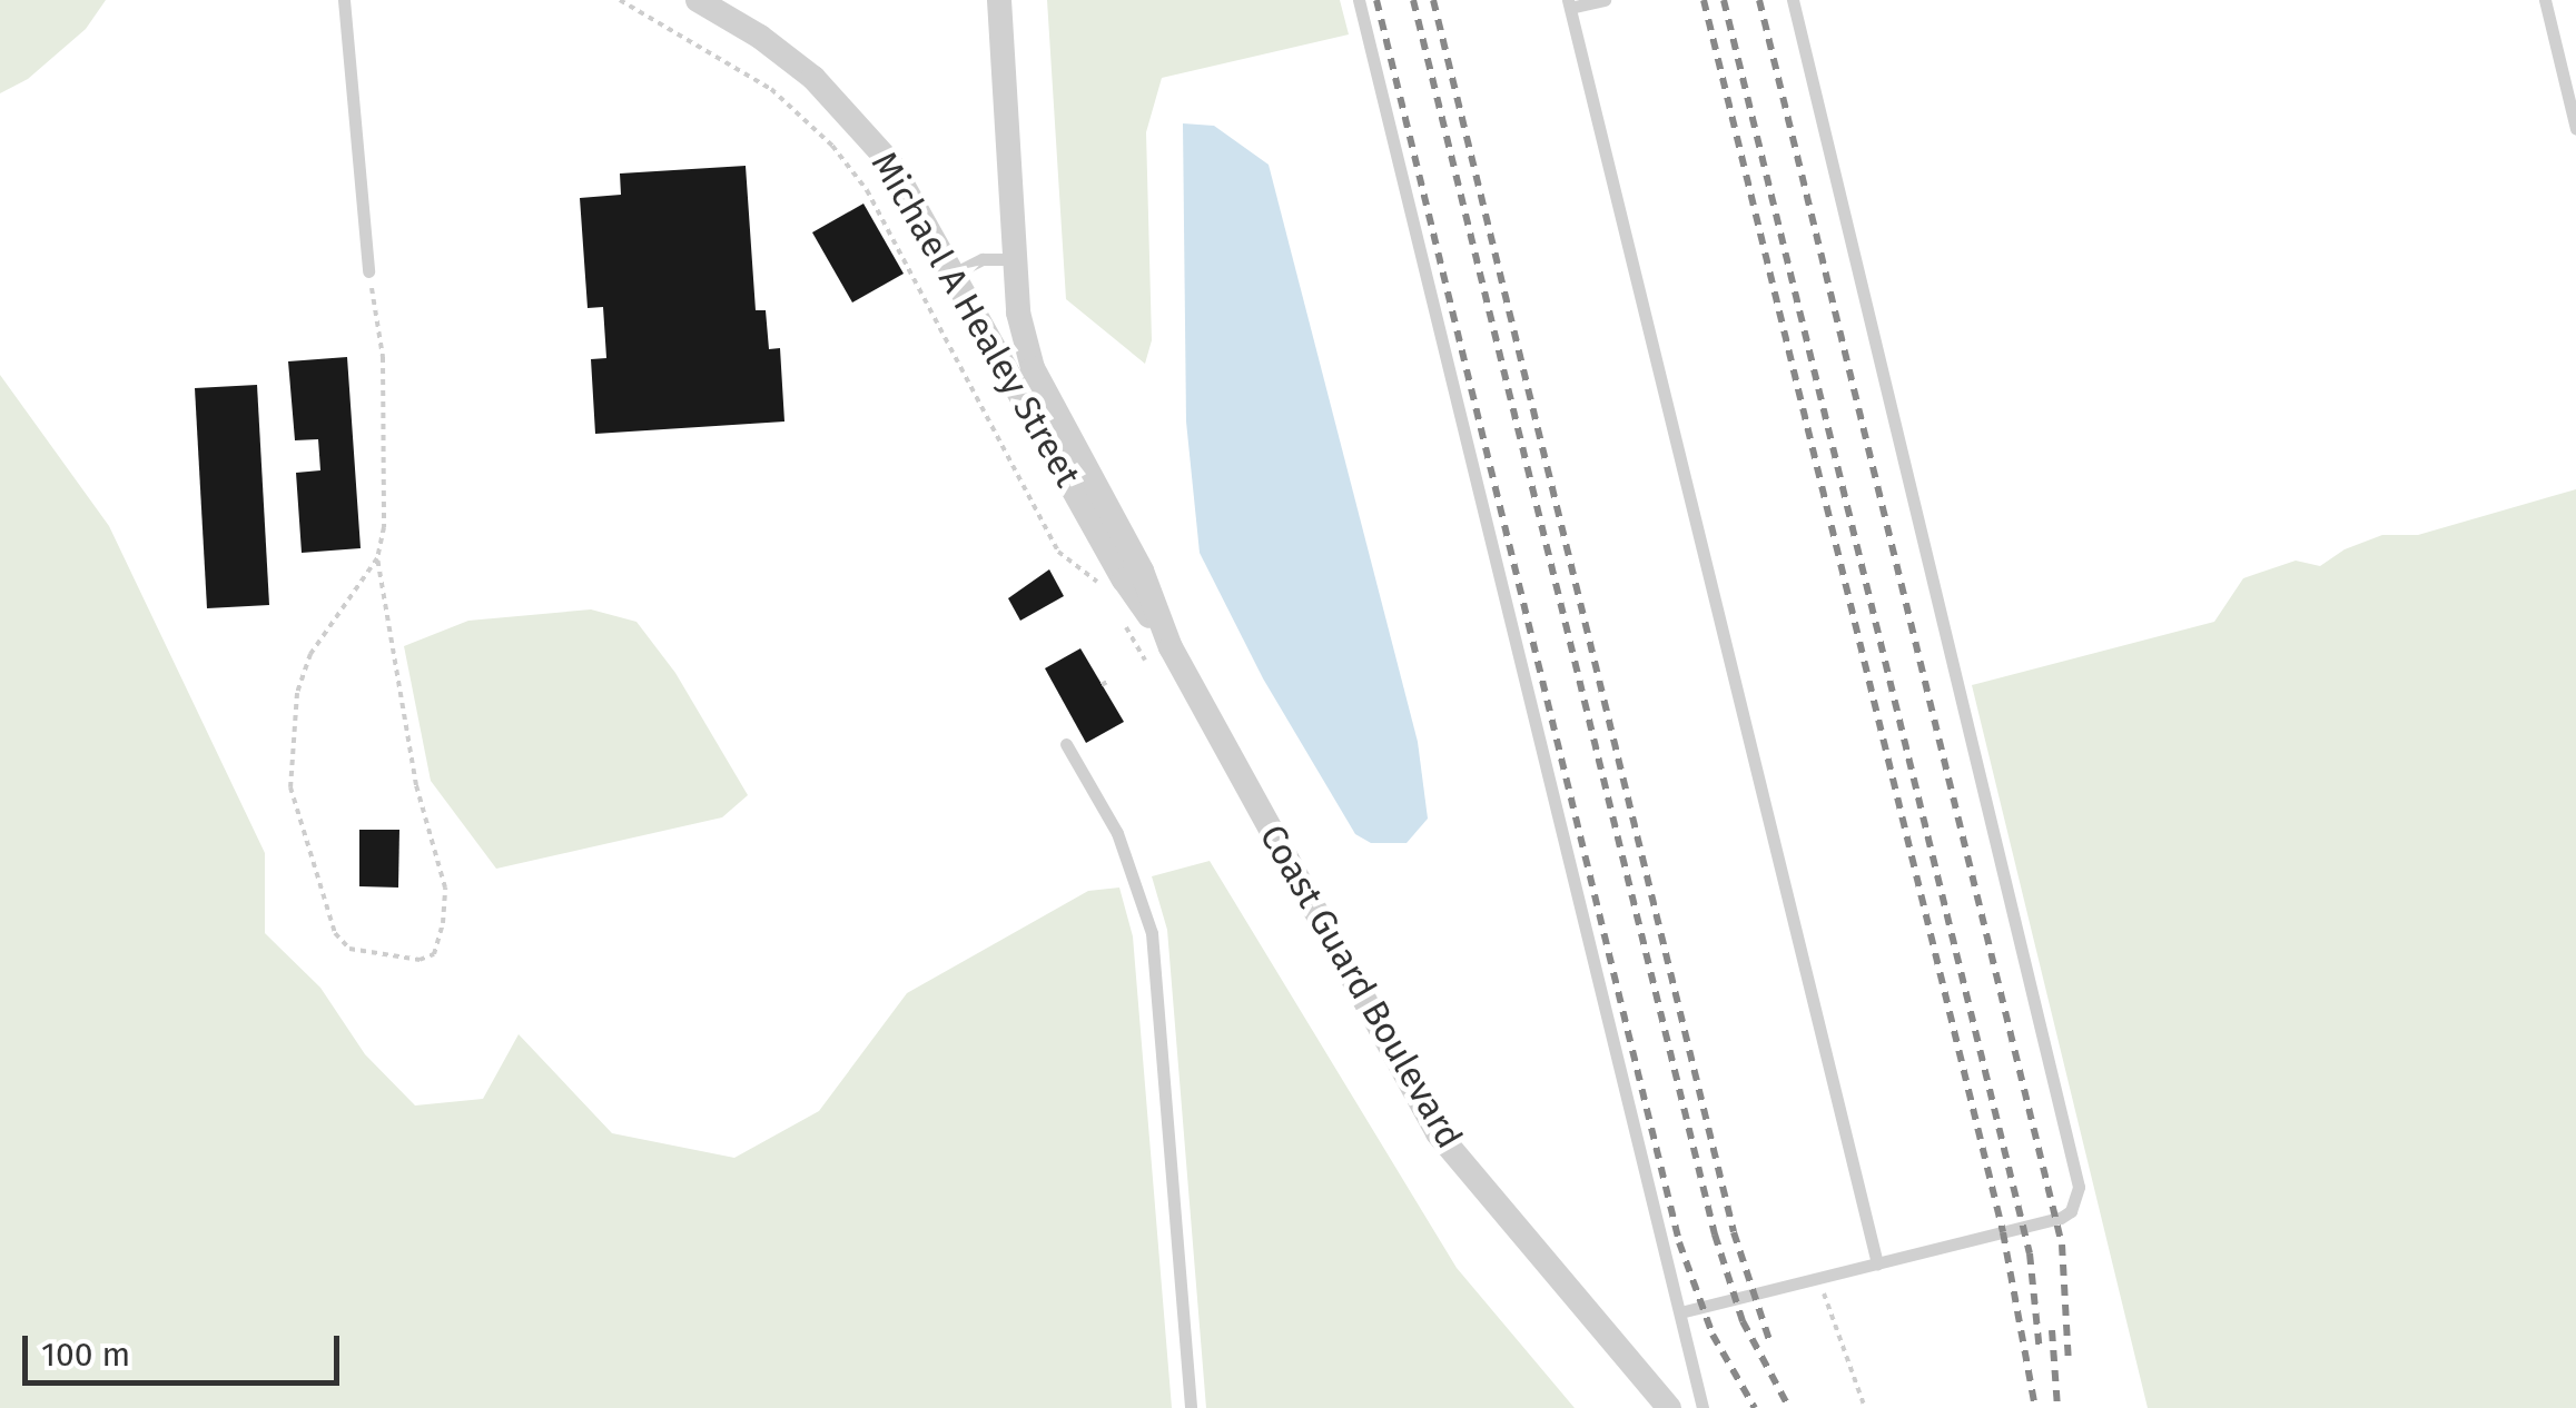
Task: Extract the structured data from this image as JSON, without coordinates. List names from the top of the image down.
{
  "streets": {
    "street": ["Michael A Healey Street", "Coast Guard Boulevard"]
  },
  "crossings": [
    ["Michael A Healey Street", "Coast Guard Boulevard"]
  ],
  "scale_bar": "100 m"
}
